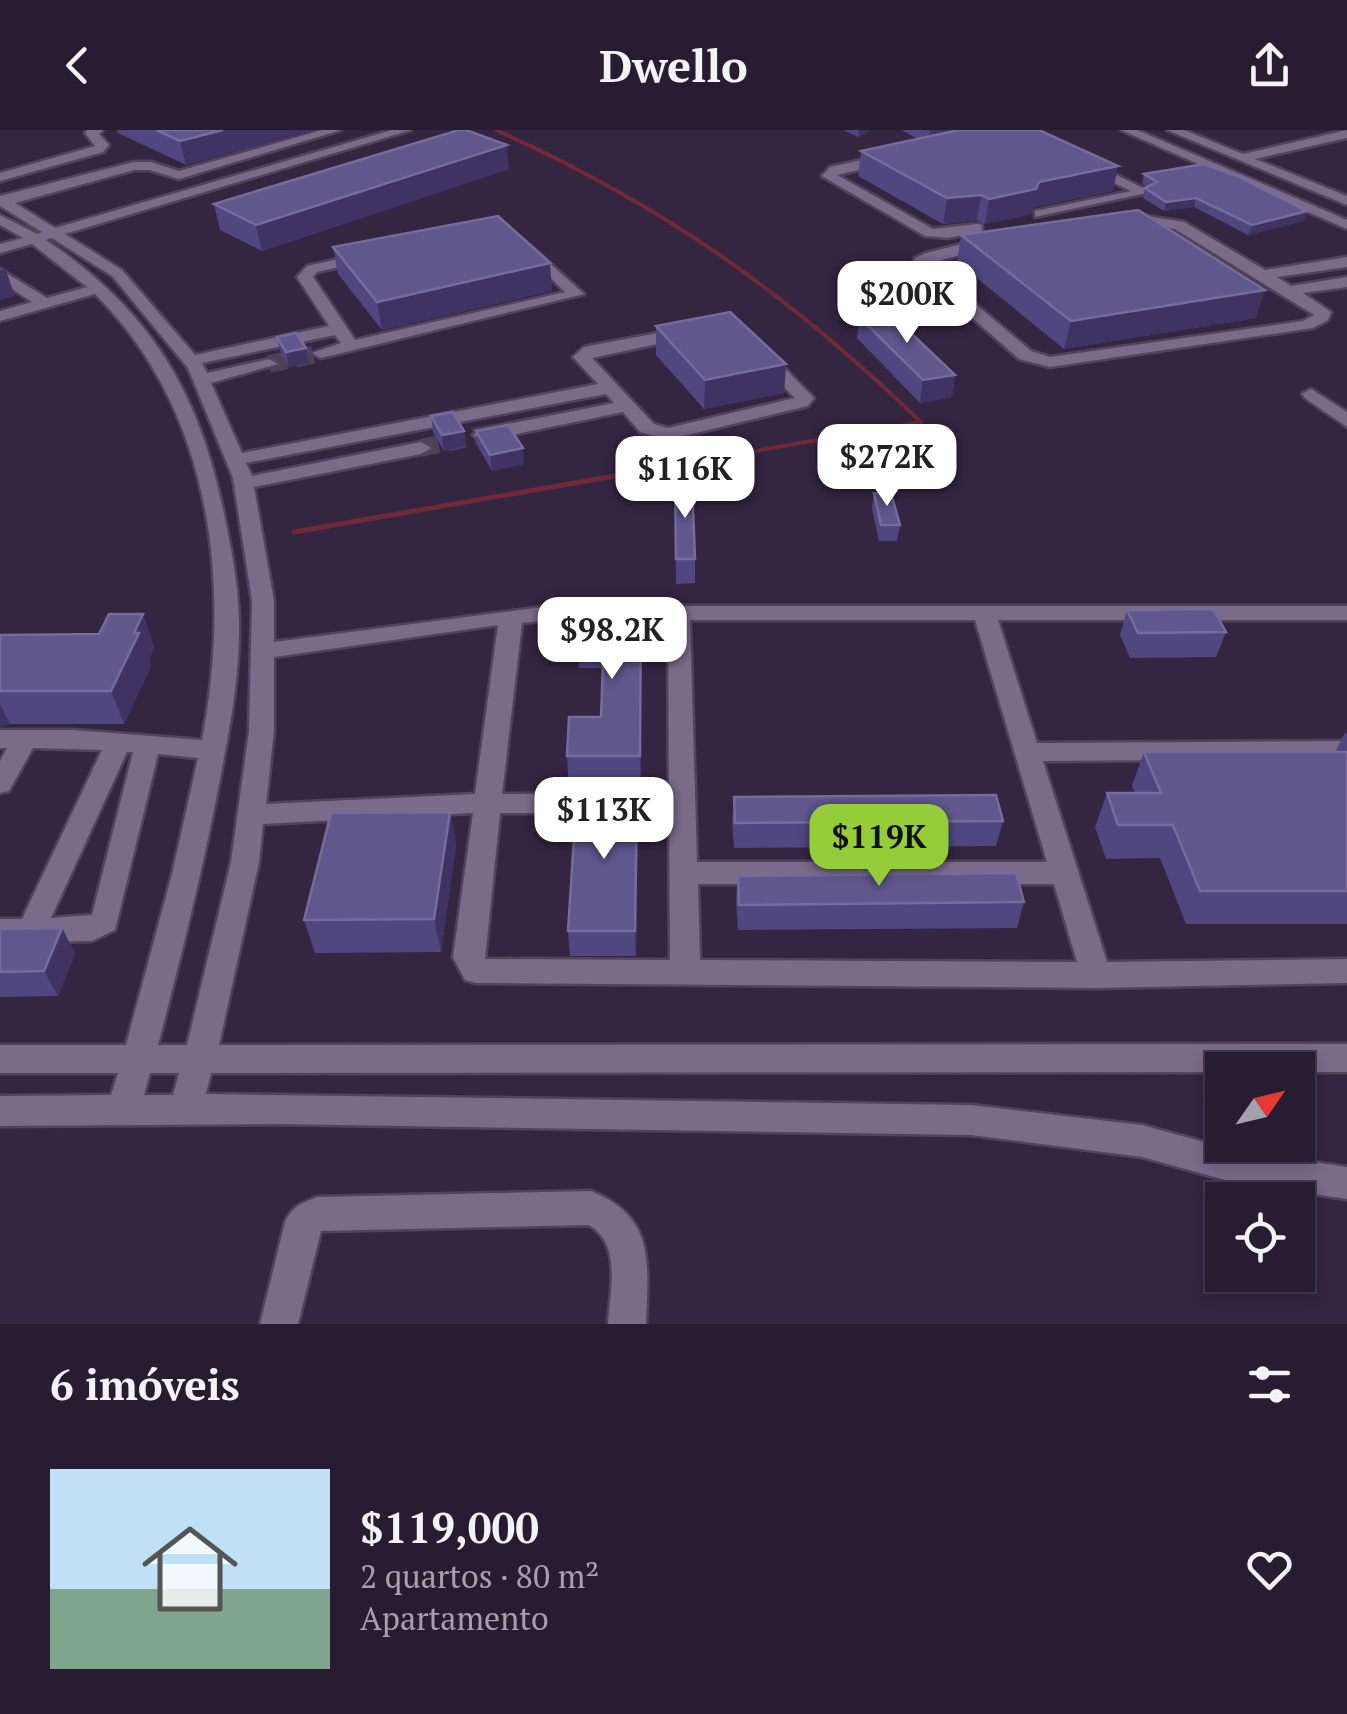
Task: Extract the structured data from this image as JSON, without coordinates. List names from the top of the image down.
{
  "north": "top right",
  "page": {
    "header": "Dwello",
    "price": [
      "$200K",
      "$272K",
      "$116K",
      "$98.2K",
      "$113K",
      "$119K"
    ],
    "heading": "6 imóveis",
    "list": [
      {
        "name": "$119,000",
        "note": "2 quartos · 80 m² · Apartamento"
      }
    ]
  }
}
